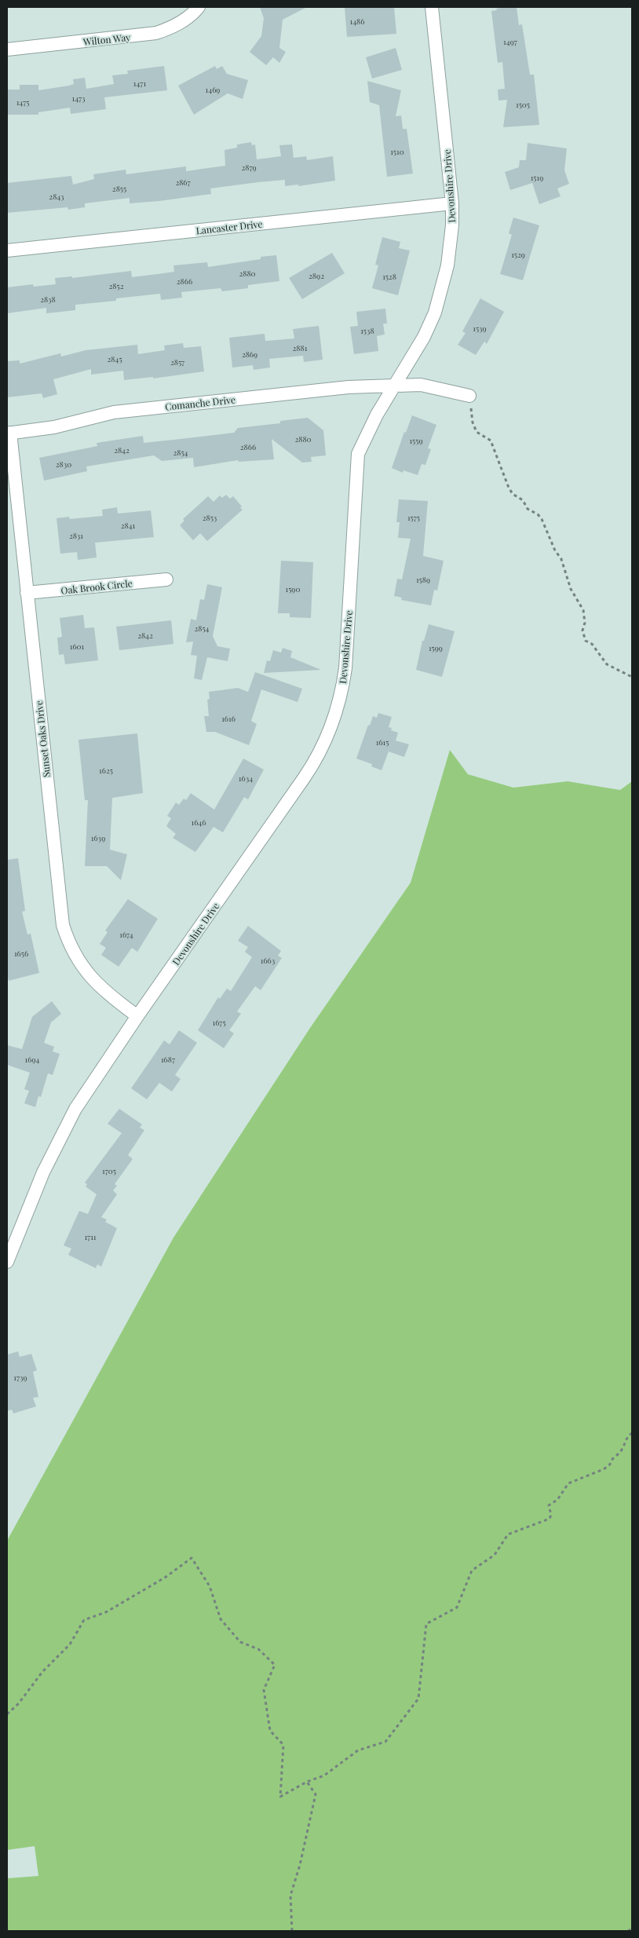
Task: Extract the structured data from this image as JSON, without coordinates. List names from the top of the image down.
{
  "streets": {
    "street": [
      "Wilton Way",
      "Devonshire Drive",
      "Lancaster Drive",
      "Comanche Drive",
      "Oak Brook Circle",
      "Sunset Oaks Drive"
    ]
  },
  "crossings": [
    ["Devonshire Drive", "Lancaster Drive"],
    ["Devonshire Drive", "Comanche Drive"],
    ["Devonshire Drive", "Sunset Oaks Drive"],
    ["Comanche Drive", "Sunset Oaks Drive"],
    ["Oak Brook Circle", "Sunset Oaks Drive"]
  ],
  "house_numbers": [
    "1486",
    "1497",
    "1471",
    "1469",
    "1473",
    "1475",
    "1505",
    "1510",
    "2879",
    "1519",
    "2867",
    "2855",
    "2843",
    "1529",
    "2880",
    "2892",
    "1528",
    "2866",
    "2852",
    "2838",
    "1539",
    "1538",
    "2881",
    "2869",
    "2845",
    "2857",
    "2880",
    "1559",
    "2866",
    "2842",
    "2854",
    "2830",
    "2853",
    "1575",
    "2841",
    "2831",
    "1589",
    "1590",
    "2854",
    "2842",
    "1601",
    "1599",
    "1616",
    "1615",
    "1625",
    "1634",
    "1646",
    "1639",
    "1674",
    "1656",
    "1663",
    "1675",
    "1694",
    "1687",
    "1705",
    "1711",
    "1739"
  ]
}
